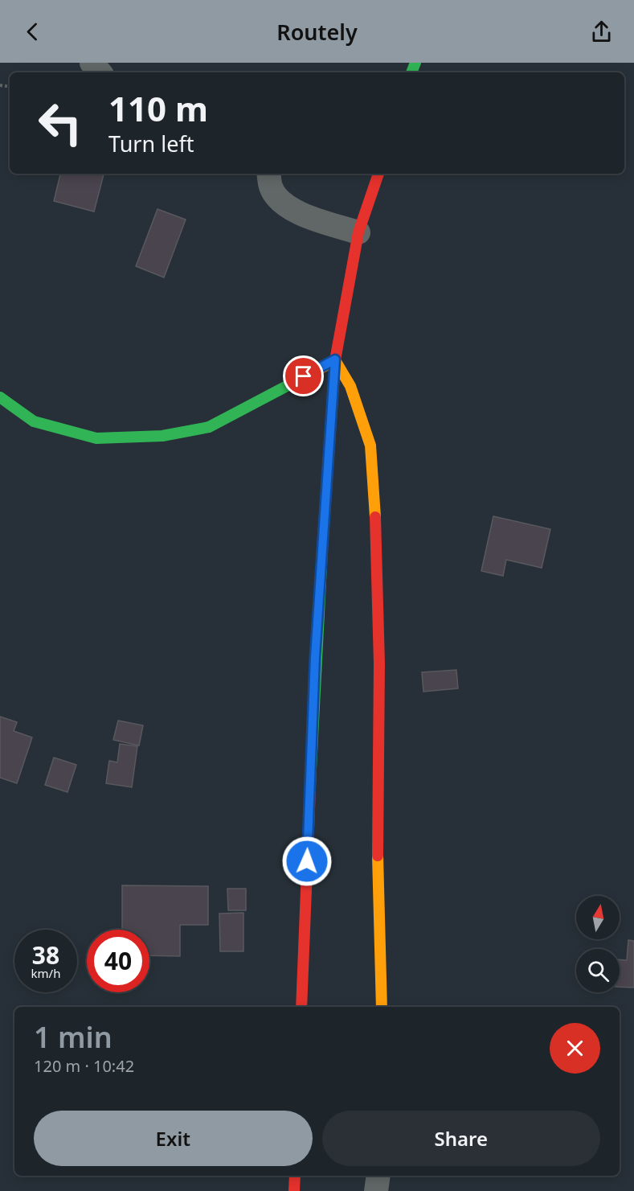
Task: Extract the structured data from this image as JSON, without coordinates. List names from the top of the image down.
{
  "north": "top",
  "page": {
    "header": "Routely",
    "turn": ["110 m", "Turn left"],
    "speed": "38 km/h",
    "limit": "40",
    "heading": ["1 min", "120 m · 10:42"],
    "buttons": ["Exit", "Share"]
  }
}
